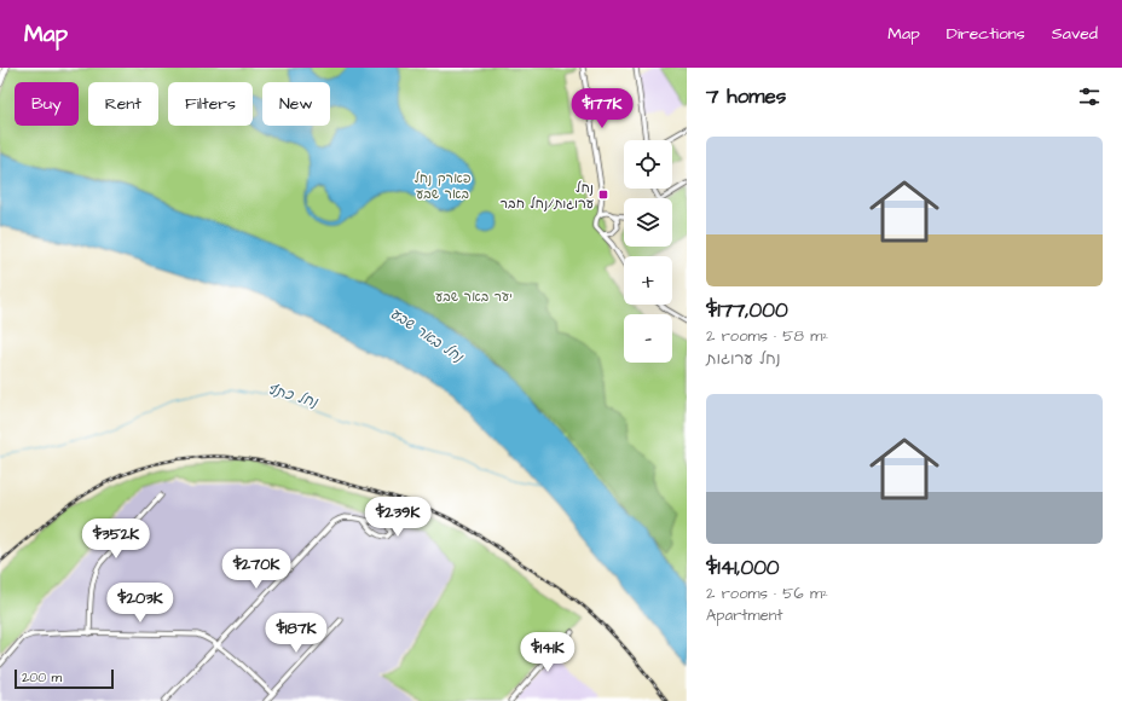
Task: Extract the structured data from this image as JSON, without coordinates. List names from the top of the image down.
{
  "water": ["נחל באר שבע", "נחל כתף"],
  "parks": ["פארק נחל באר שבע", "יער באר שבע"],
  "places": {
    "transit": ["נחל ערוגות/נחל חבר"]
  },
  "scale_bar": "200 m",
  "page": {
    "header": "Map",
    "nav": ["Map", "Directions", "Saved"],
    "heading": "7 homes",
    "chip": [
      "Buy",
      "Rent",
      "Filters",
      "New"
    ],
    "price": [
      "$177K",
      "$239K",
      "$352K",
      "$270K",
      "$203K",
      "$187K",
      "$141K"
    ],
    "list": [
      {
        "name": "$177,000",
        "note": "2 rooms · 58 m² · נחל ערוגות"
      },
      {
        "name": "$141,000",
        "note": "2 rooms · 56 m² · Apartment"
      }
    ],
    "map_buttons": ["+", "−"],
    "scale": "200 m"
  }
}
